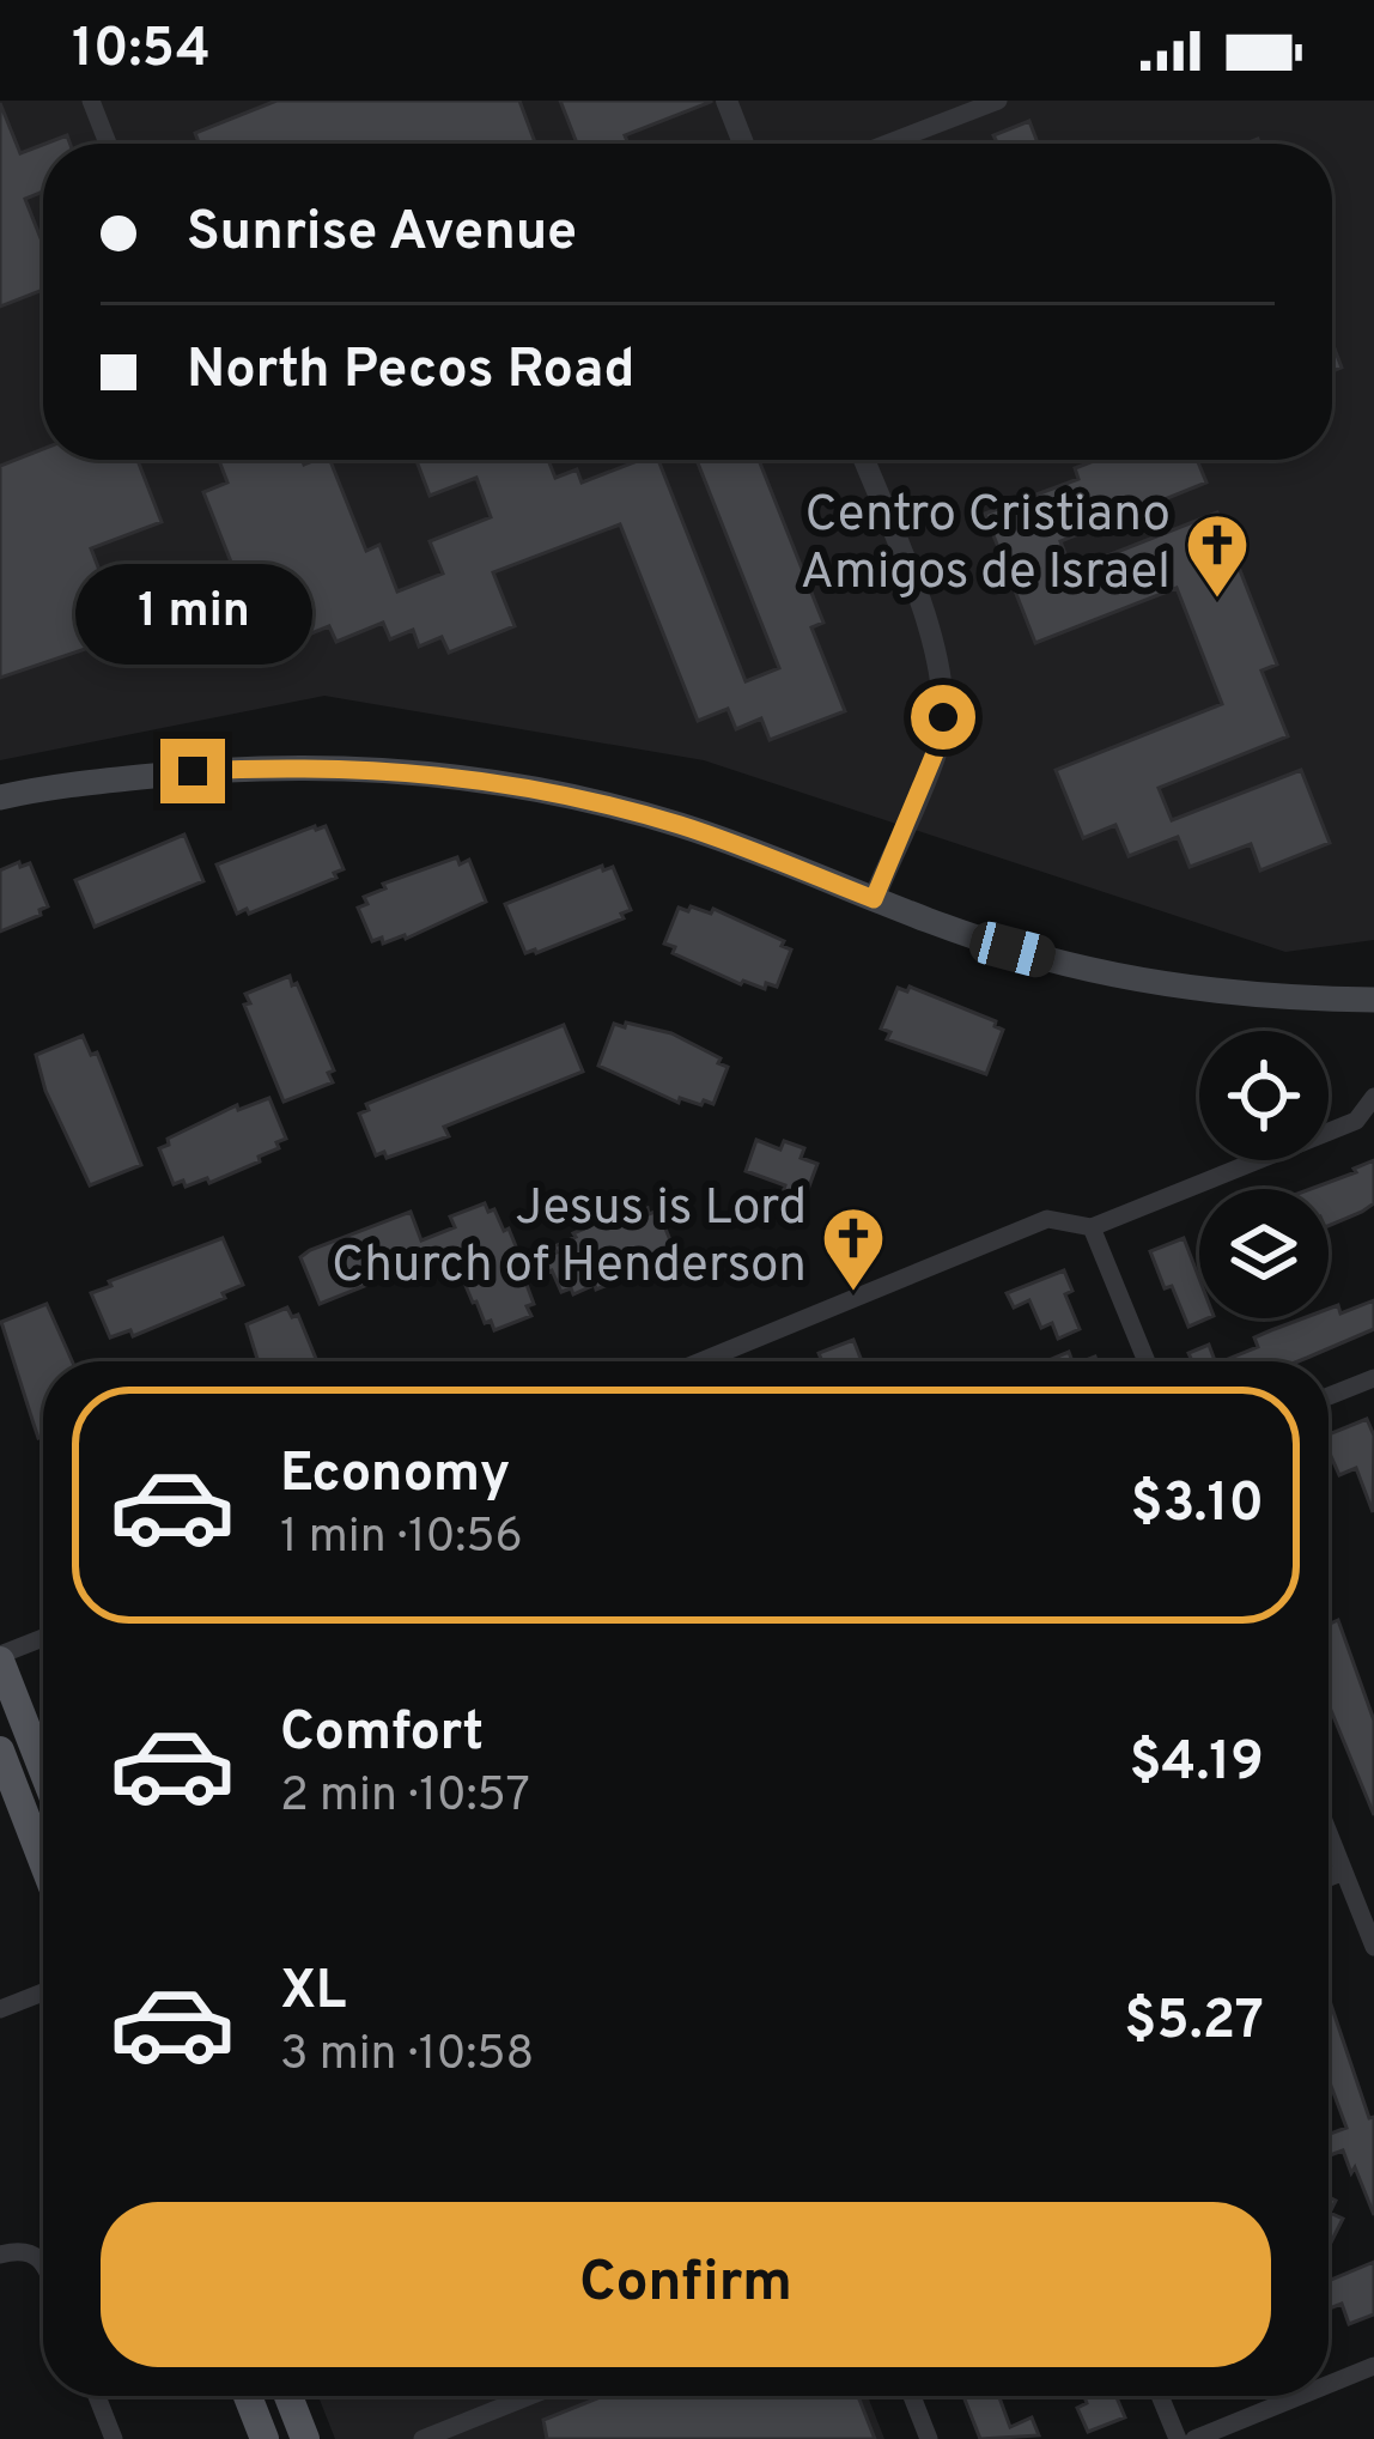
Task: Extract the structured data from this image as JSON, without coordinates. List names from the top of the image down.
{
  "places": {
    "church": ["Centro Cristiano Amigos de Israel", "Jesus is Lord Church of Henderson"]
  },
  "page": {
    "status": "10:54",
    "banner": ["Sunrise Avenue", "North Pecos Road"],
    "bubble": "1 min",
    "list": [
      {
        "name": "Economy",
        "note": "1 min · 10:56",
        "value": "$3.10"
      },
      {
        "name": "Comfort",
        "note": "2 min · 10:57",
        "value": "$4.19"
      },
      {
        "name": "XL",
        "note": "3 min · 10:58",
        "value": "$5.27"
      }
    ],
    "buttons": "Confirm"
  }
}
